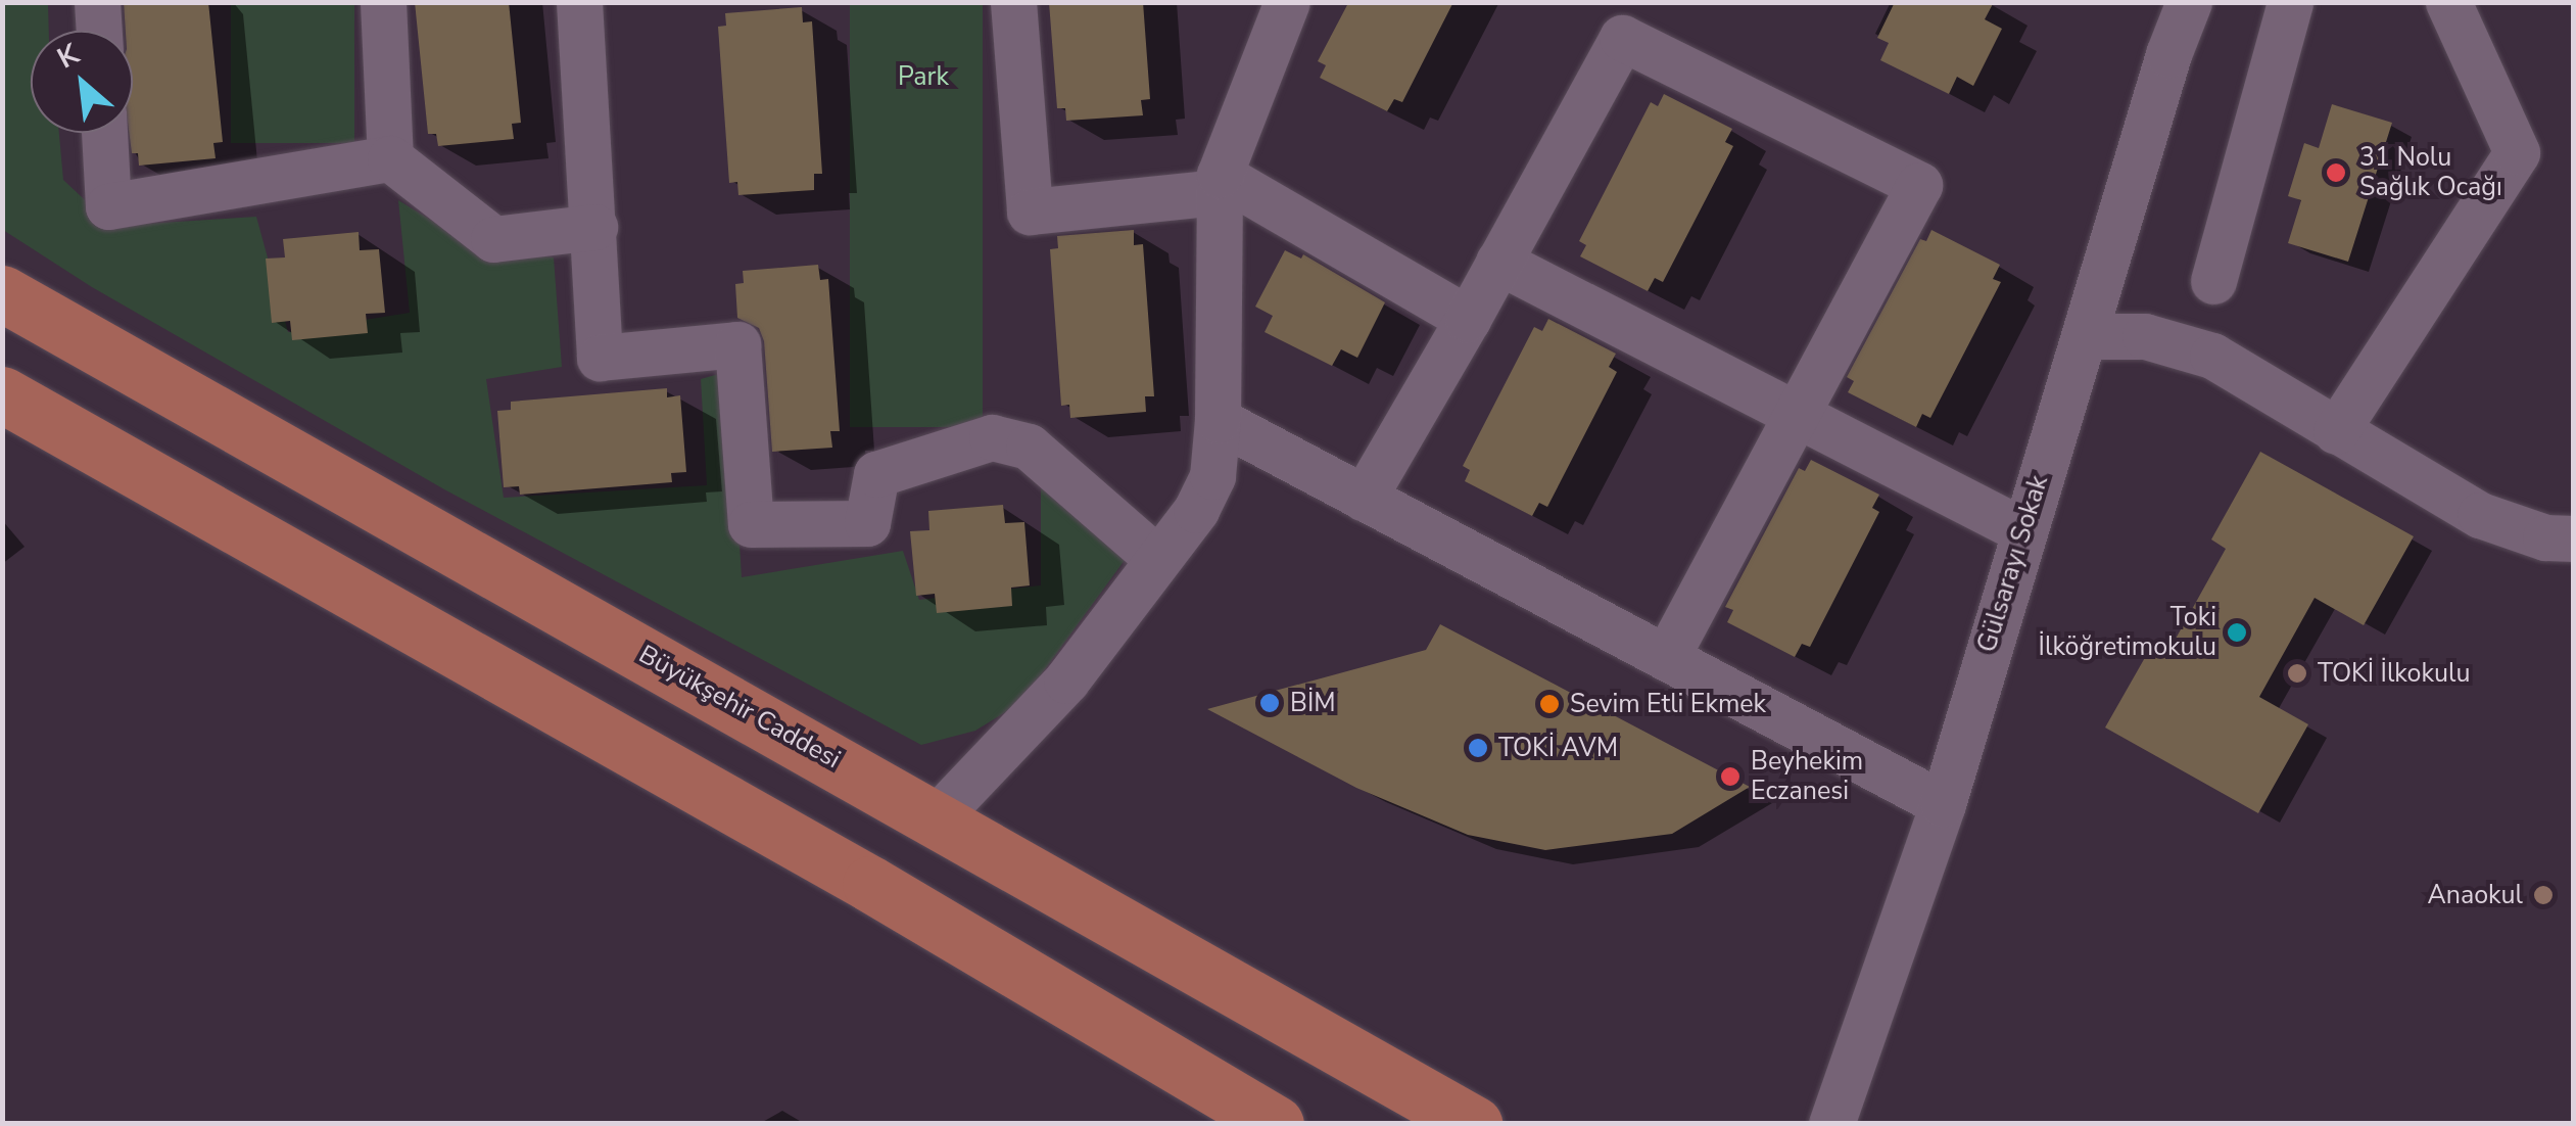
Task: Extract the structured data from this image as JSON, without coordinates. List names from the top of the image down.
{
  "streets": {
    "main road": ["Büyükşehir Caddesi"],
    "street": ["Gülsarayı Sokak"]
  },
  "parks": ["Park"],
  "places": [
    "31 Nolu Sağlık Ocağı",
    "Toki İlköğretimokulu",
    "TOKİ İlkokulu",
    "BİM",
    "Sevim Etli Ekmek",
    "TOKİ AVM",
    "Beyhekim Eczanesi",
    "Anaokul"
  ],
  "north": "top left"
}
